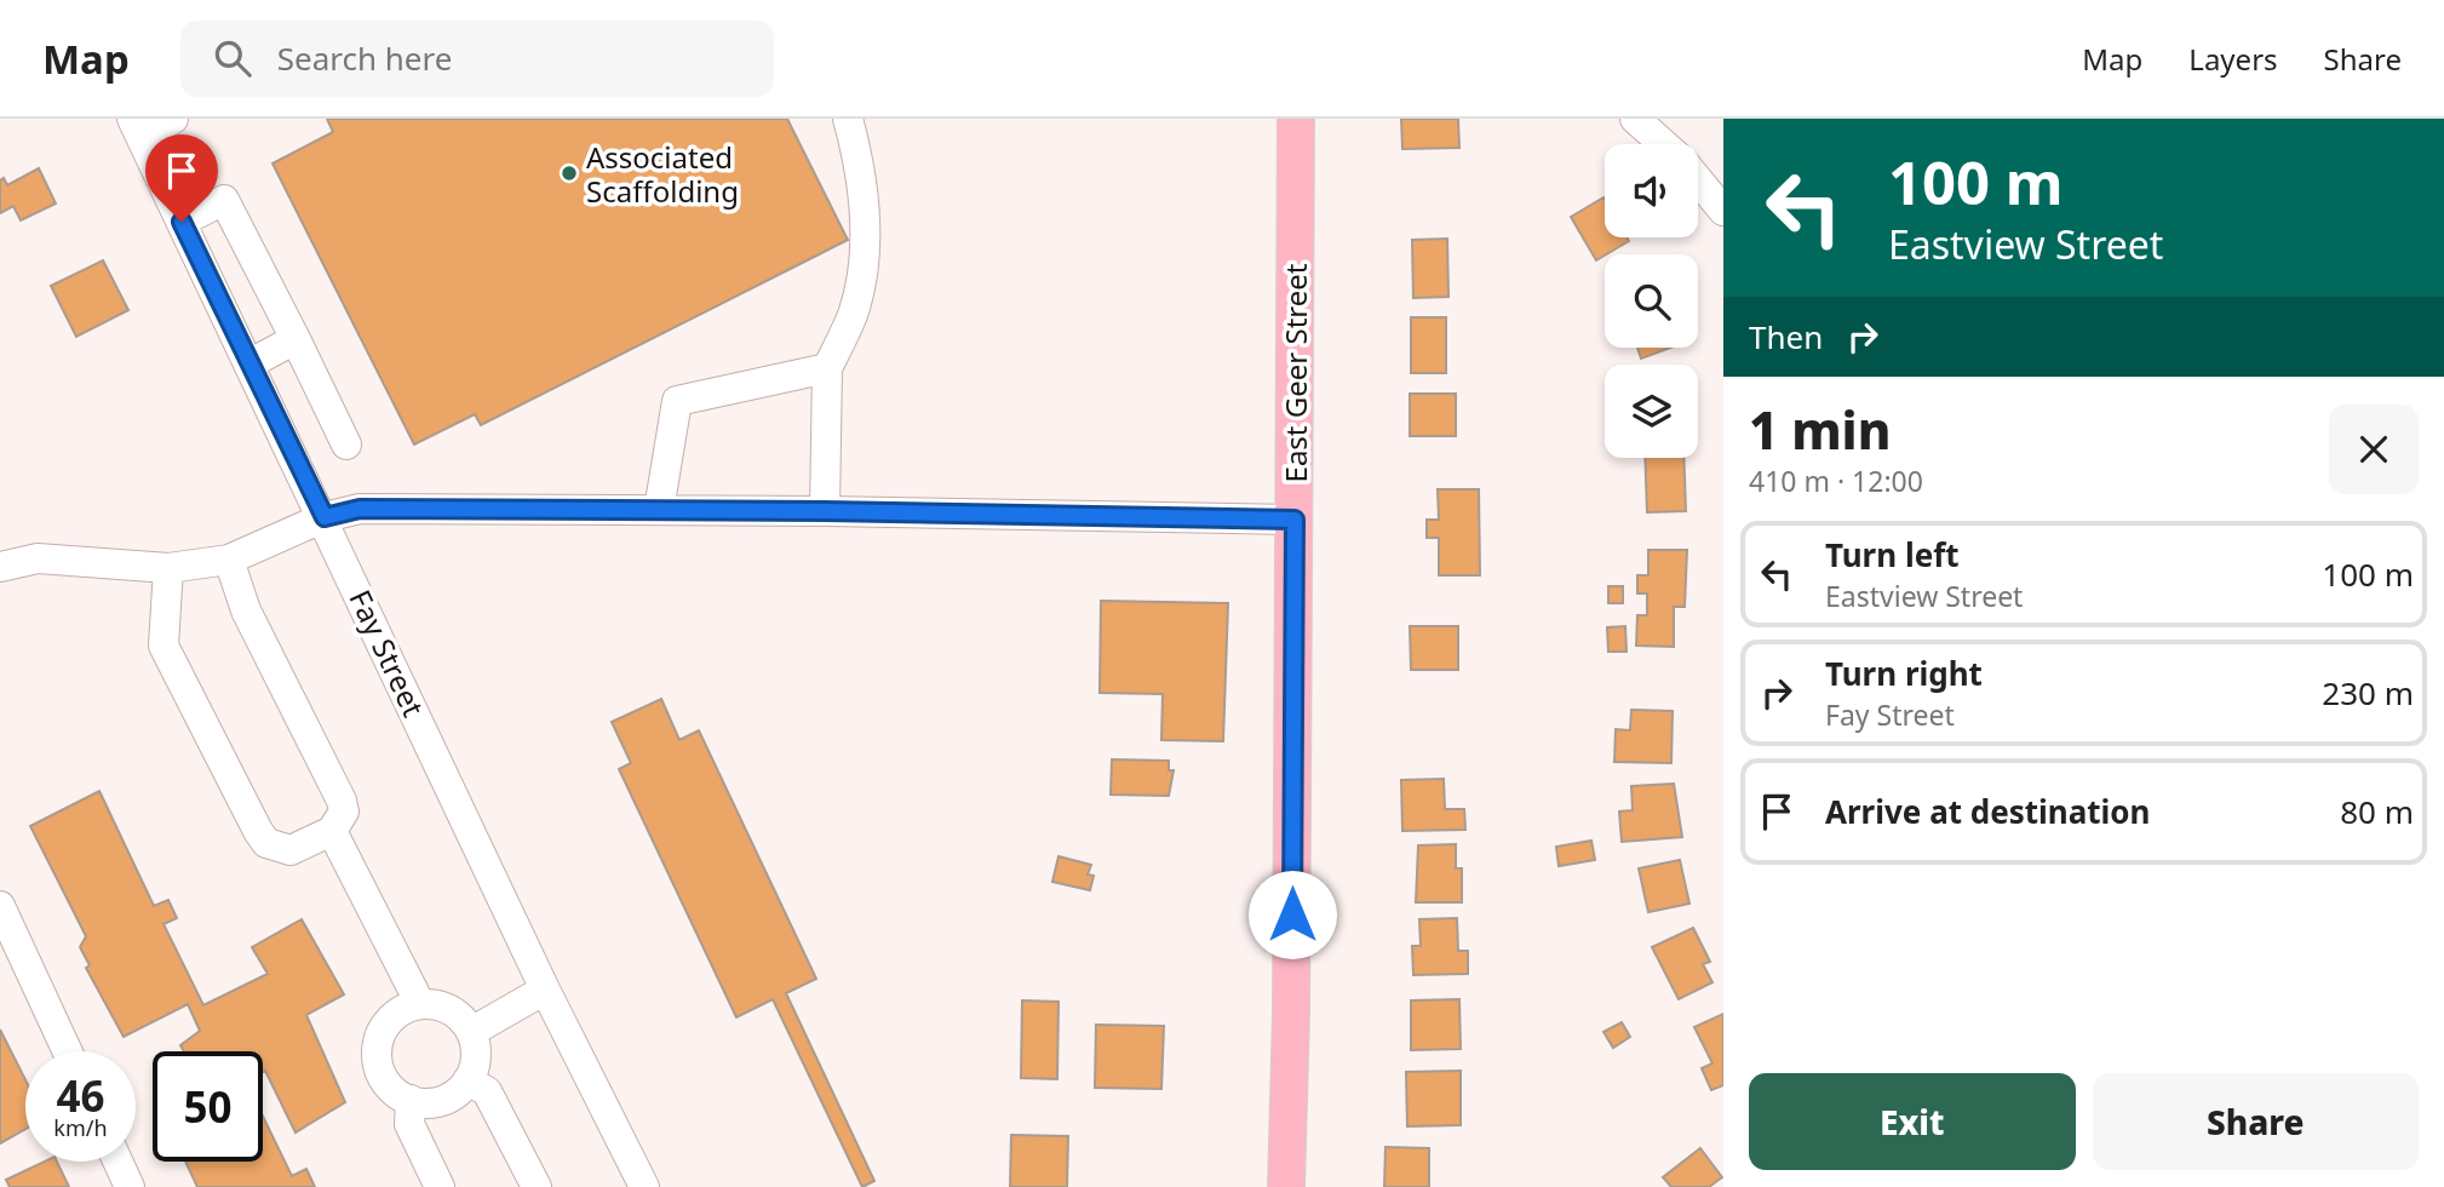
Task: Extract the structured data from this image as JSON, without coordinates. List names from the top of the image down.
{
  "streets": {
    "main road": ["East Geer Street"],
    "street": ["Fay Street"]
  },
  "places": ["Associated Scaffolding"],
  "page": {
    "header": "Map",
    "search": "Search here",
    "nav": ["Map", "Layers", "Share"],
    "turn": ["100 m", "Eastview Street"],
    "then": "Then",
    "heading": ["1 min", "410 m · 12:00"],
    "list": [
      {
        "name": "Turn left",
        "note": "Eastview Street",
        "value": "100 m"
      },
      {
        "name": "Turn right",
        "note": "Fay Street",
        "value": "230 m"
      },
      {
        "name": "Arrive at destination",
        "value": "80 m"
      }
    ],
    "speed": "46 km/h",
    "limit": "50",
    "buttons": ["Exit", "Share"]
  }
}
